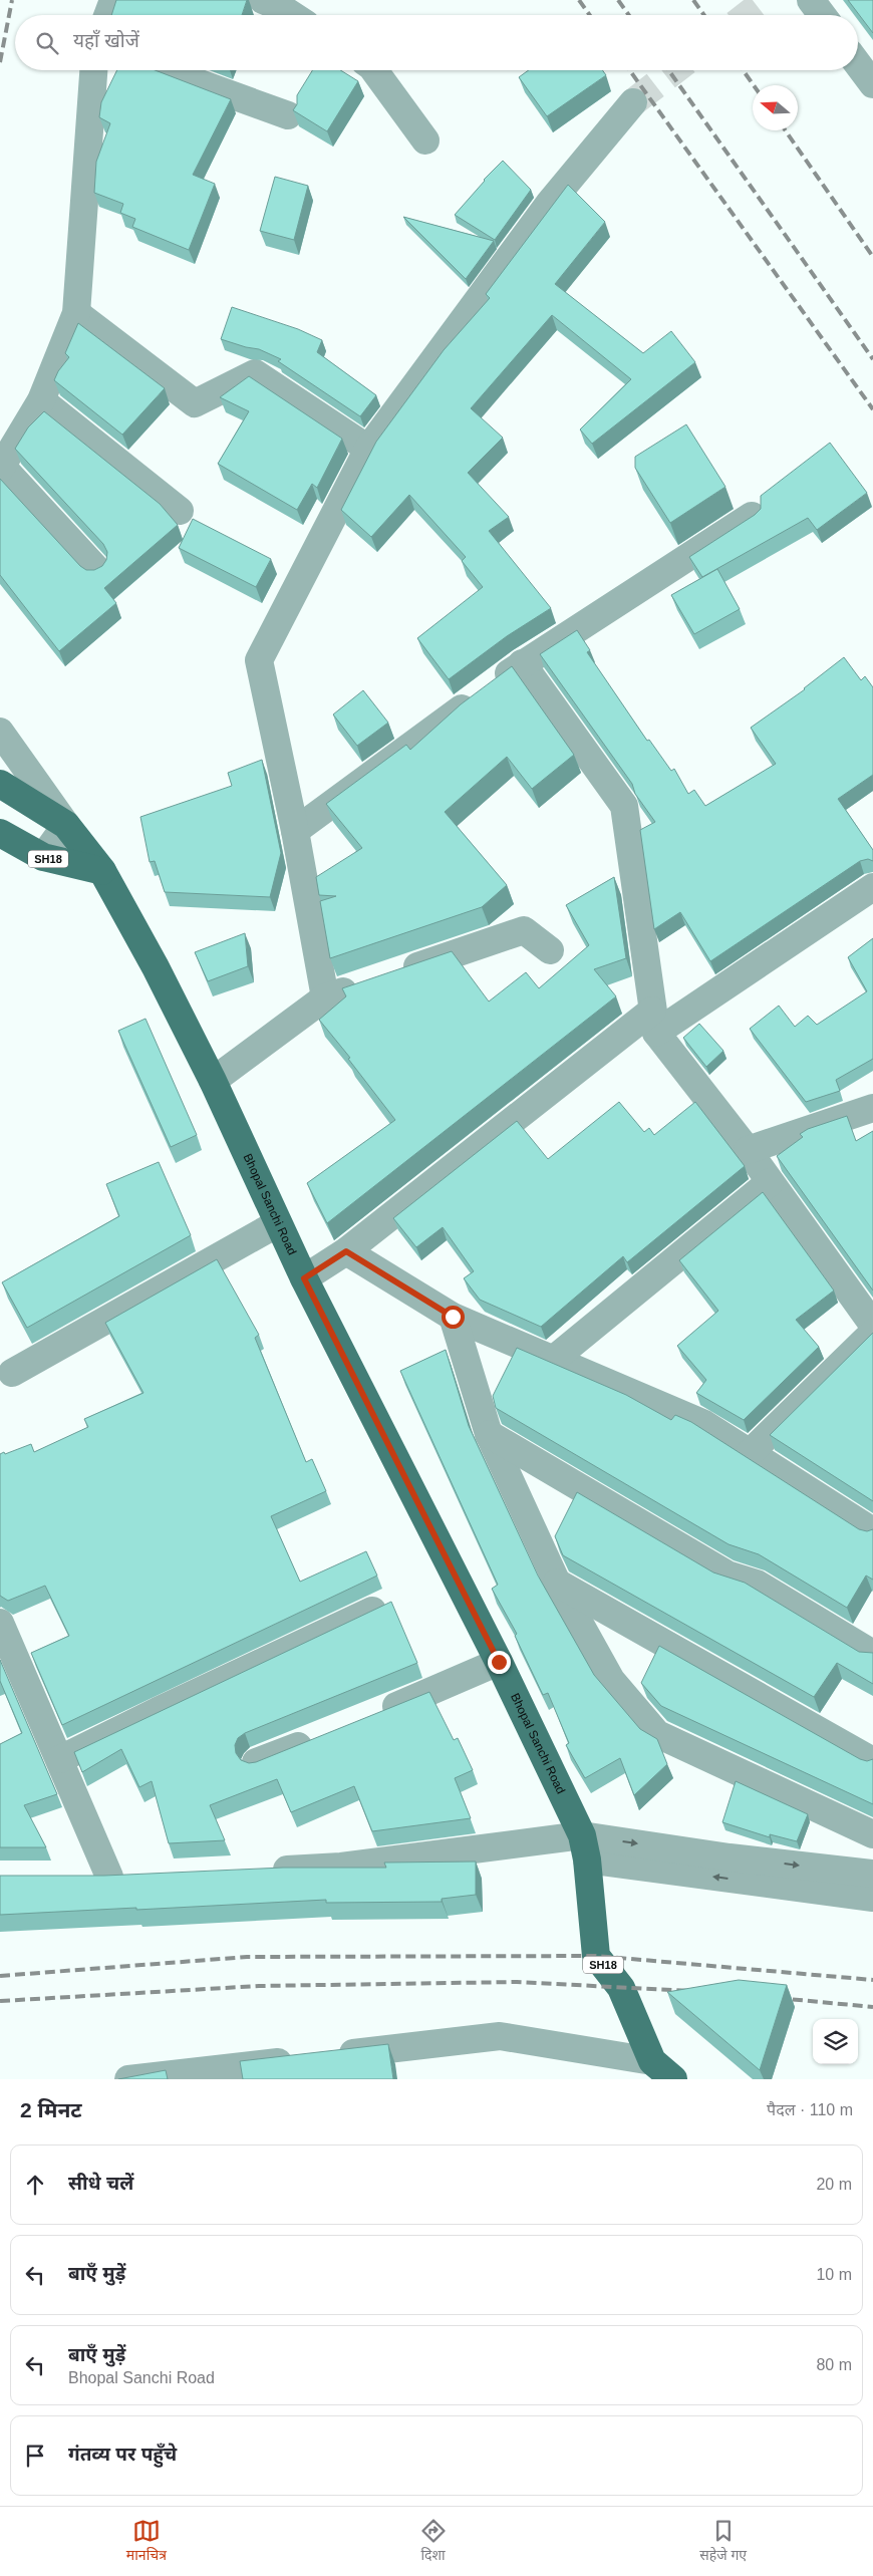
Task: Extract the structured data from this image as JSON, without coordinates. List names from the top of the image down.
{
  "streets": {
    "main road": ["SH18", "Bhopal Sanchi Road"]
  },
  "crossings": [
    ["SH18", "Bhopal Sanchi Road"]
  ],
  "north": "left",
  "page": {
    "search": "यहाँ खोजें",
    "heading": ["2 मिनट", "पैदल · 110 m"],
    "list": [
      ["सीधे चलें", "20 m"],
      ["बाएँ मुड़ें", "10 m"],
      ["बाएँ मुड़ें", "Bhopal Sanchi Road", "80 m"],
      "गंतव्य पर पहुँचे"
    ],
    "nav": ["मानचित्र", "दिशा", "सहेजे गए"]
  }
}
